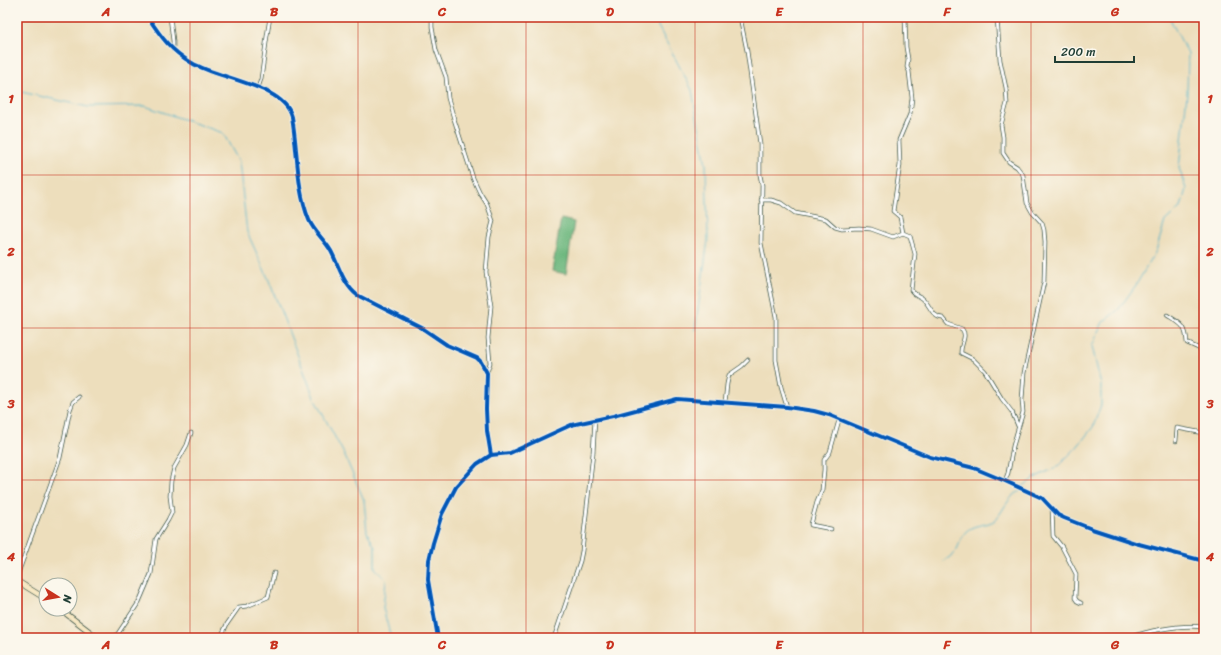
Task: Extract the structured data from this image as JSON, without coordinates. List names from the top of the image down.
{
  "scale_bar": "200 m",
  "north": "right",
  "grid": {
    "columns": [
      "A",
      "B",
      "C",
      "D",
      "E",
      "F",
      "G"
    ],
    "rows": [
      "1",
      "2",
      "3",
      "4"
    ]
  }
}
